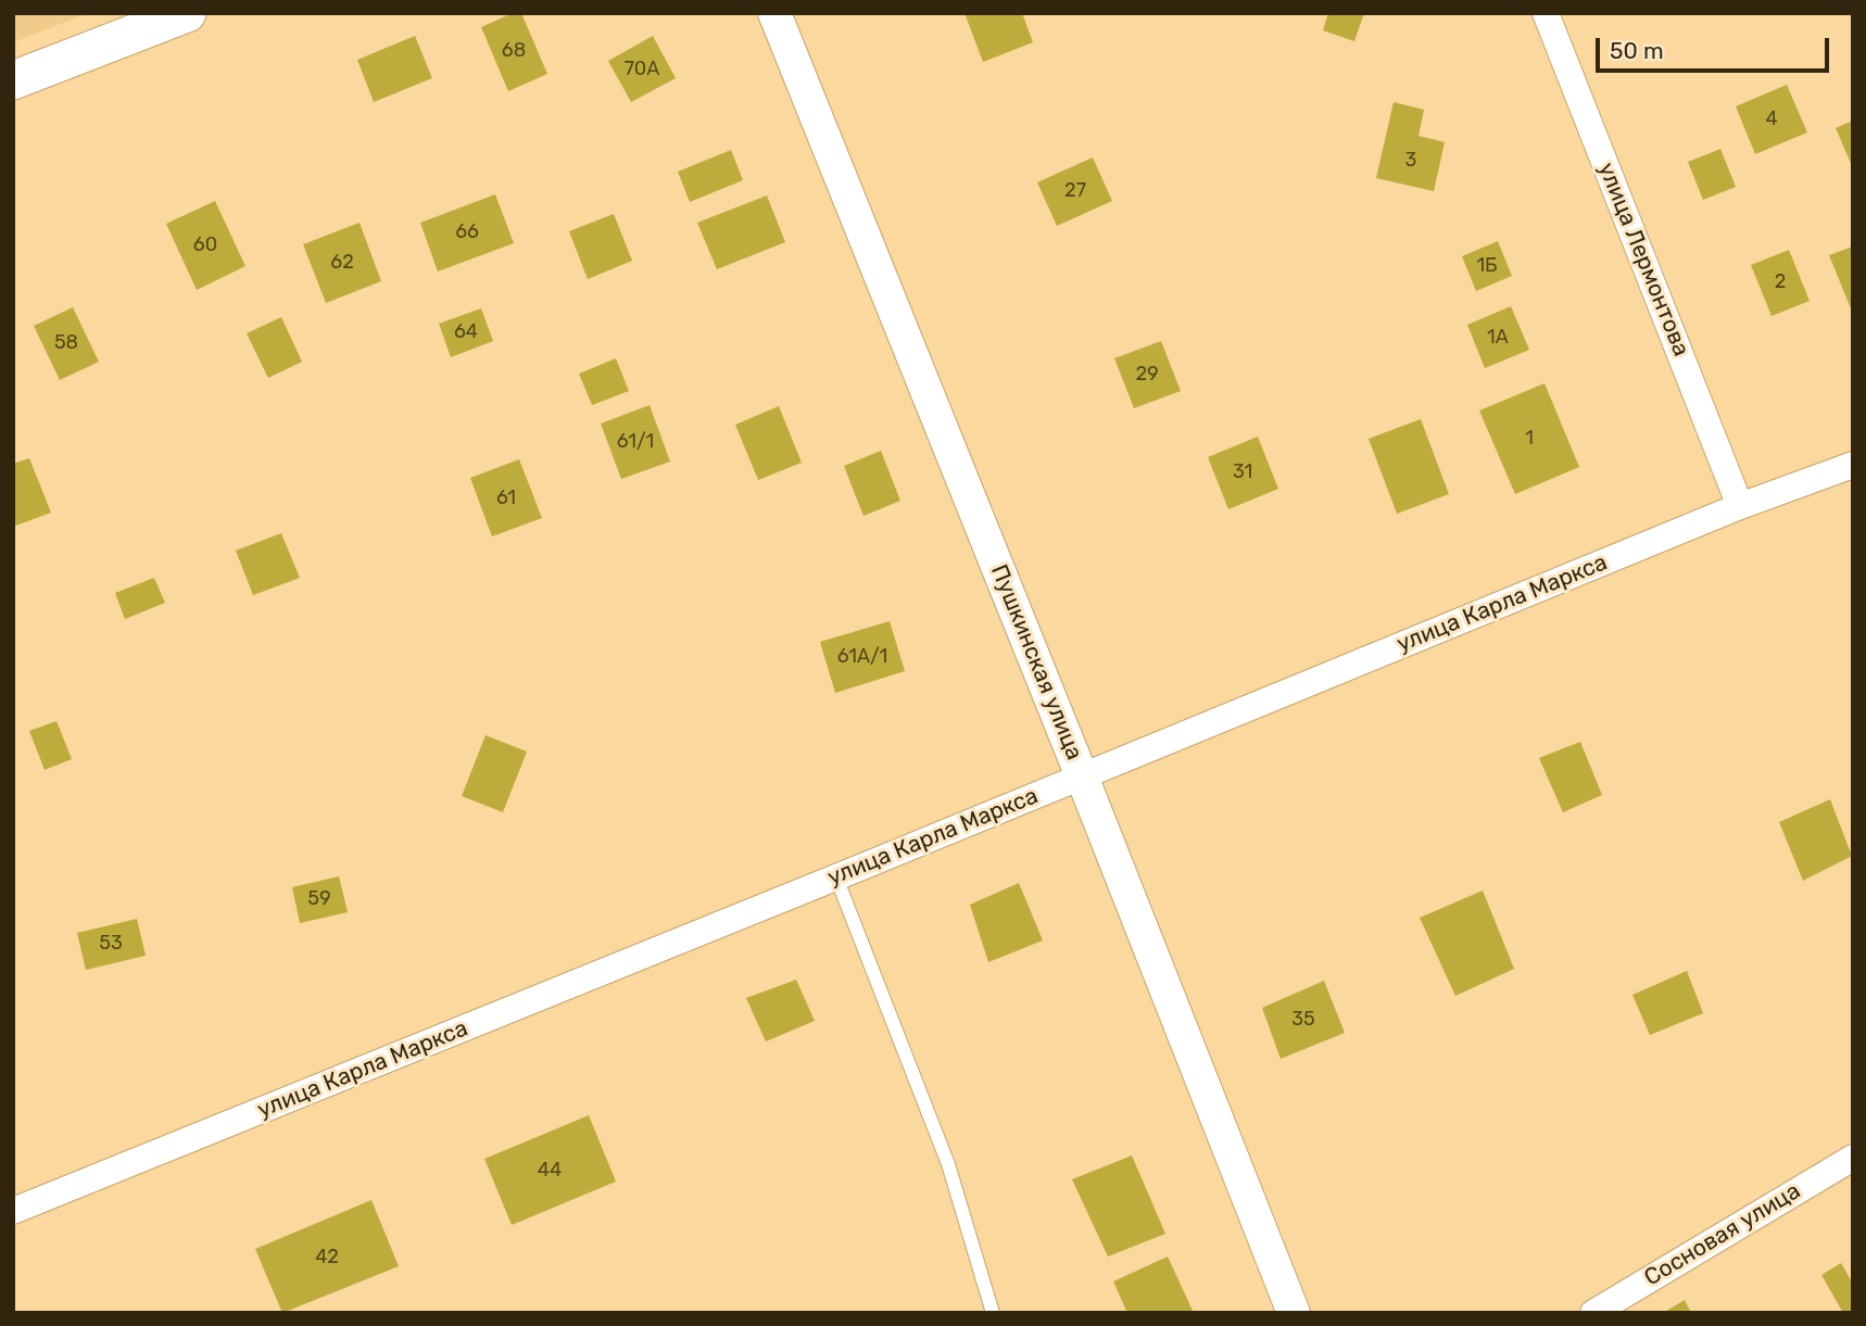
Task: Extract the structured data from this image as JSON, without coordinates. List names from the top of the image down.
{
  "streets": {
    "street": [
      "улица Лермонтова",
      "улица Карла Маркса",
      "Пушкинская улица",
      "Сосновая улица"
    ]
  },
  "crossings": [
    ["улица Лермонтова", "улица Карла Маркса"],
    ["улица Карла Маркса", "Пушкинская улица"]
  ],
  "house_numbers": [
    "68",
    "70А",
    "4",
    "3",
    "27",
    "66",
    "60",
    "62",
    "1Б",
    "2",
    "64",
    "1А",
    "58",
    "29",
    "1",
    "61/1",
    "31",
    "61",
    "61А/1",
    "59",
    "53",
    "35",
    "44",
    "42"
  ],
  "scale_bar": "50 m"
}
